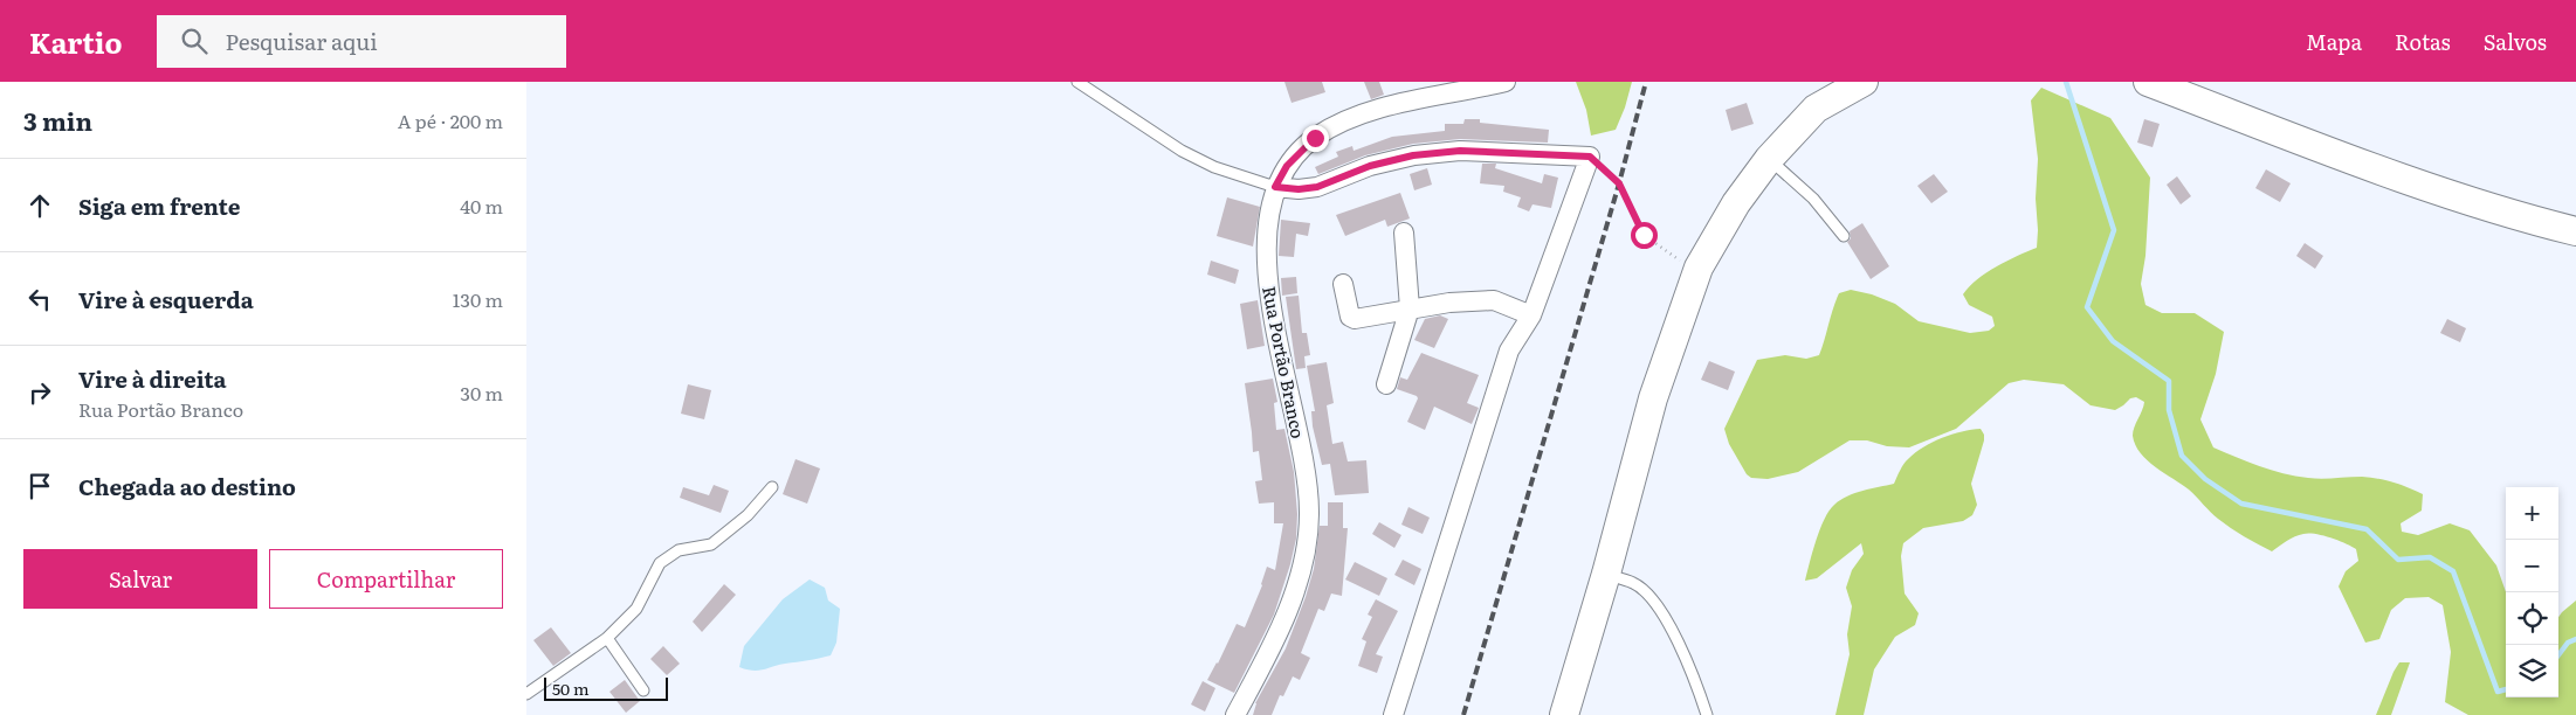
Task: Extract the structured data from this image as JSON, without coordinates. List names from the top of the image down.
{
  "streets": {
    "street": ["Rua Portão Branco"]
  },
  "scale_bar": "50 m",
  "page": {
    "header": "Kartio",
    "search": "Pesquisar aqui",
    "nav": ["Mapa", "Rotas", "Salvos"],
    "heading": ["3 min", "A pé · 200 m"],
    "list": [
      ["Siga em frente", "40 m"],
      ["Vire à esquerda", "130 m"],
      ["Vire à direita", "Rua Portão Branco", "30 m"],
      "Chegada ao destino"
    ],
    "map_buttons": ["+", "−"],
    "buttons": ["Salvar", "Compartilhar"],
    "scale": "50 m"
  }
}
